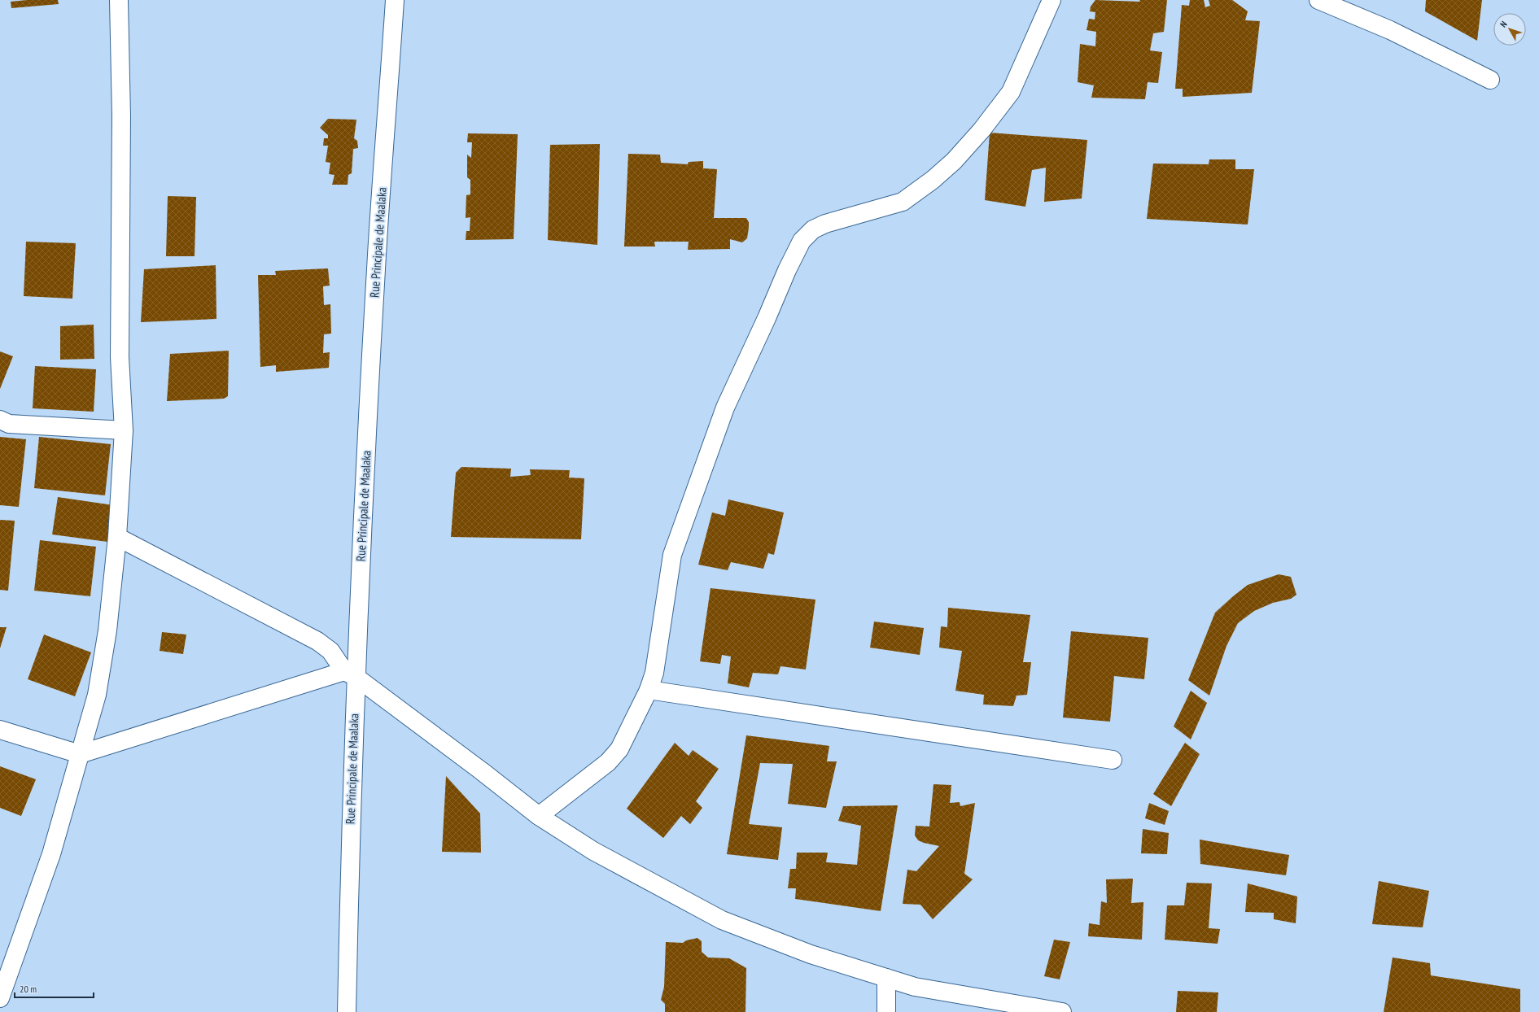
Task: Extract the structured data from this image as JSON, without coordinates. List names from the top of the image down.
{
  "streets": {
    "street": ["Rue Principale de Maalaka"]
  },
  "scale_bar": "20 m",
  "north": "top left"
}
